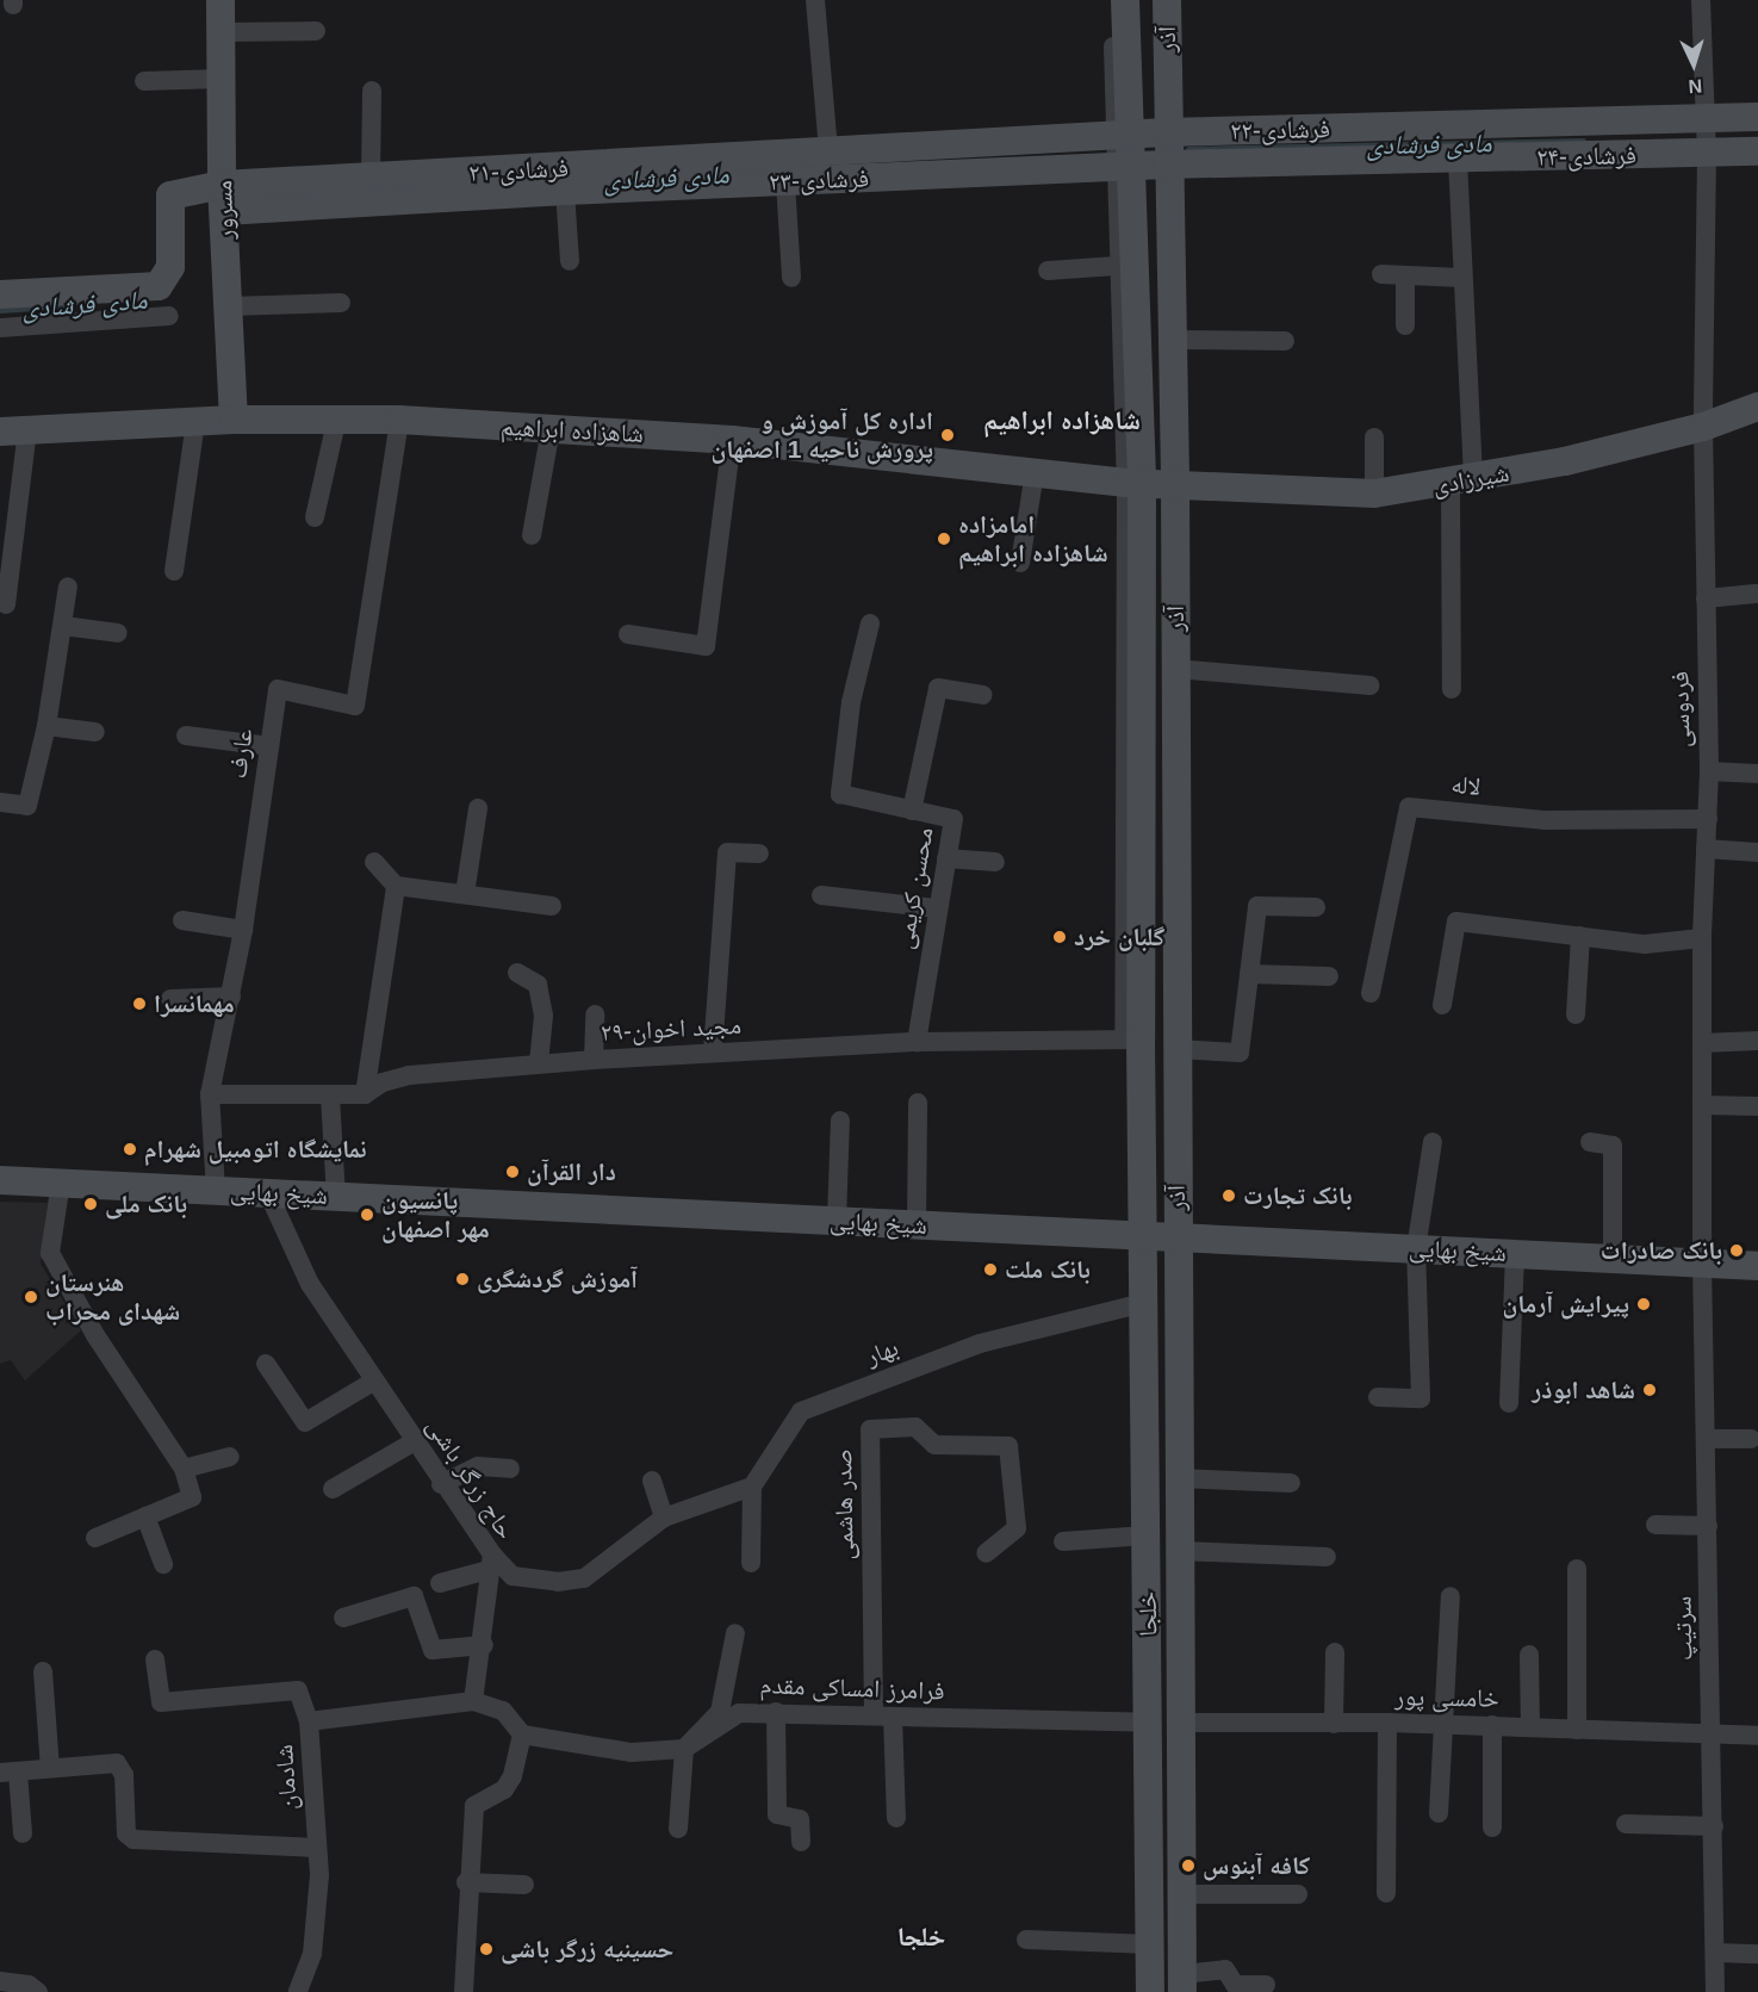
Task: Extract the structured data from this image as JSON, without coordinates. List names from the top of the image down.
{
  "streets": {
    "main road": [
      "آذر",
      "۲۲-فرشادی",
      "۲۴-فرشادی",
      "۲۱-فرشادی",
      "۲۳-فرشادی",
      "مسرور",
      "شاهزاده ابراهیم",
      "شیرزادی",
      "شیخ بهایی",
      "خلجا"
    ],
    "street": [
      "فردوسی",
      "عارف",
      "لاله",
      "محسن کریمی",
      "۲۹-مجید اخوان",
      "بهار",
      "حاج زرگر باشی",
      "صدر هاشمی",
      "سرتیپ",
      "فرامرز امساکی مقدم",
      "خامسی پور",
      "شادمان"
    ]
  },
  "crossings": [
    ["آذر", "۲۲-فرشادی"],
    ["آذر", "۲۴-فرشادی"],
    ["آذر", "۲۱-فرشادی"],
    ["آذر", "۲۳-فرشادی"],
    ["آذر", "شاهزاده ابراهیم"],
    ["آذر", "شیرزادی"],
    ["آذر", "۲۹-مجید اخوان"],
    ["آذر", "شیخ بهایی"],
    ["آذر", "خلجا"],
    ["۲۲-فرشادی", "۲۱-فرشادی"],
    ["۲۲-فرشادی", "فردوسی"],
    ["۲۴-فرشادی", "۲۳-فرشادی"],
    ["۲۴-فرشادی", "فردوسی"],
    ["۲۱-فرشادی", "۲۳-فرشادی"],
    ["۲۱-فرشادی", "مسرور"],
    ["۲۳-فرشادی", "مسرور"],
    ["مسرور", "شاهزاده ابراهیم"],
    ["شاهزاده ابراهیم", "شیرزادی"],
    ["شاهزاده ابراهیم", "عارف"],
    ["شیرزادی", "فردوسی"],
    ["فردوسی", "لاله"],
    ["فردوسی", "شیخ بهایی"],
    ["فردوسی", "سرتیپ"],
    ["عارف", "۲۹-مجید اخوان"],
    ["عارف", "شیخ بهایی"],
    ["محسن کریمی", "۲۹-مجید اخوان"],
    ["شیخ بهایی", "حاج زرگر باشی"],
    ["شیخ بهایی", "خلجا"],
    ["شیخ بهایی", "سرتیپ"],
    ["بهار", "خلجا"],
    ["حاج زرگر باشی", "شادمان"],
    ["صدر هاشمی", "فرامرز امساکی مقدم"],
    ["خلجا", "فرامرز امساکی مقدم"],
    ["خلجا", "خامسی پور"],
    ["سرتیپ", "خامسی پور"]
  ],
  "districts": ["شاهزاده ابراهیم", "خلجا"],
  "water": ["مادی فرشادی"],
  "places": [
    "اداره کل آموزش و پرورش ناحیه 1 اصفهان",
    "امامزاده شاهزاده ابراهیم",
    "گلبان خرد",
    "مهمانسرا",
    "نمایشگاه اتومبیل شهرام",
    "دار القرآن",
    "بانک تجارت",
    "بانک ملی",
    "پانسیون مهر اصفهان",
    "بانک صادرات",
    "بانک ملت",
    "آموزش گردشگری",
    "هنرستان شهدای محراب",
    "پیرایش آرمان",
    "شاهد ابوذر",
    "کافه آبنوس",
    "حسینیه زرگر باشی"
  ],
  "north": "bottom"
}
